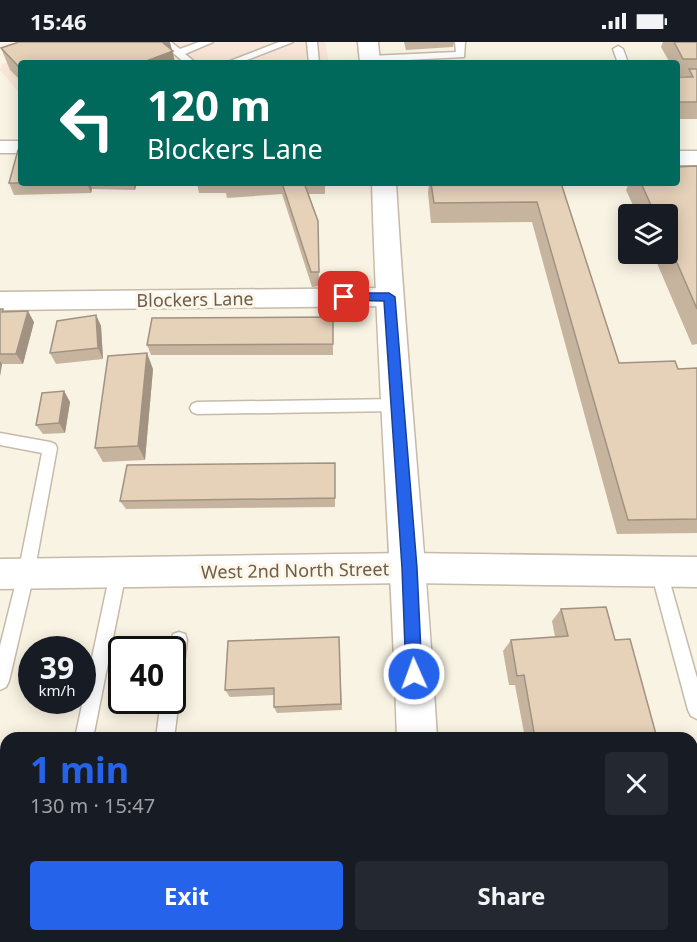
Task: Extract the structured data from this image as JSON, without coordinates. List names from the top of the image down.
{
  "streets": {
    "street": ["Blockers Lane", "West 2nd North Street"]
  },
  "page": {
    "status": "15:46",
    "turn": ["120 m", "Blockers Lane"],
    "speed": "39 km/h",
    "limit": "40",
    "heading": ["1 min", "130 m · 15:47"],
    "buttons": ["Exit", "Share"]
  }
}
